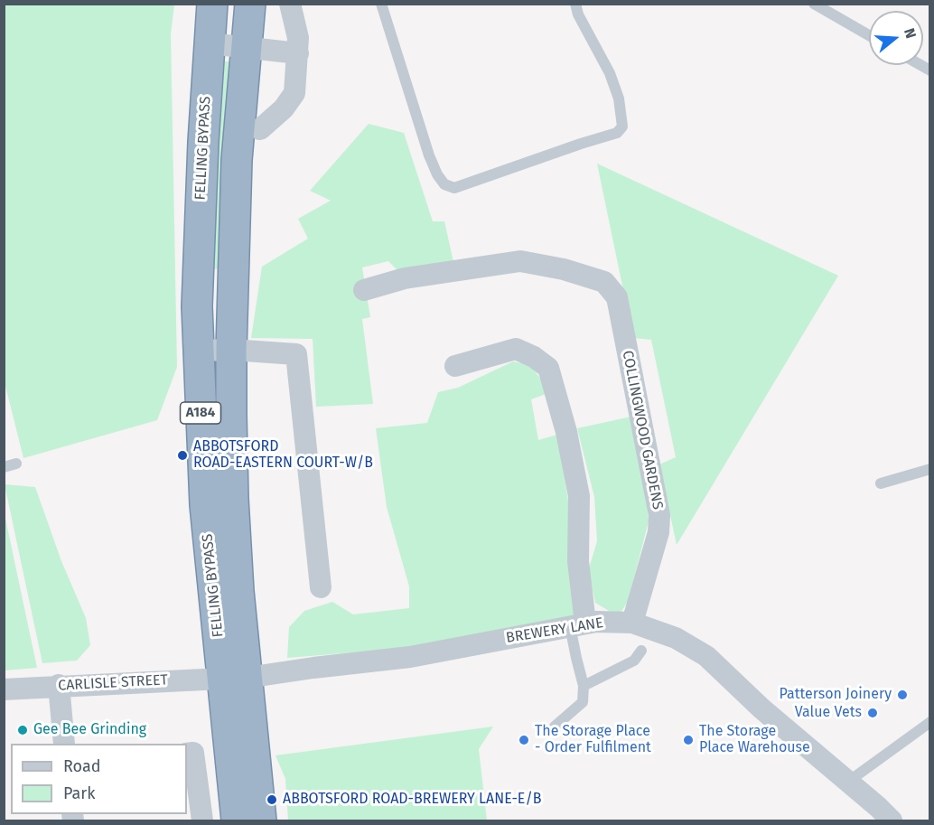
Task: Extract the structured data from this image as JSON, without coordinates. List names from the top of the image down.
{
  "streets": {
    "highway": ["FELLING BYPASS", "A184"],
    "street": ["COLLINGWOOD GARDENS", "BREWERY LANE", "CARLISLE STREET"]
  },
  "crossings": [
    ["FELLING BYPASS", "BREWERY LANE"],
    ["FELLING BYPASS", "CARLISLE STREET"],
    ["COLLINGWOOD GARDENS", "BREWERY LANE"],
    ["BREWERY LANE", "CARLISLE STREET"]
  ],
  "places": [
    "ABBOTSFORD ROAD-EASTERN COURT-W/B",
    "Patterson Joinery",
    "Value Vets",
    "Gee Bee Grinding",
    "The Storage Place - Order Fulfilment",
    "The Storage Place Warehouse",
    "ABBOTSFORD ROAD-BREWERY LANE-E/B"
  ],
  "legend": ["Road", "Park"],
  "north": "right"
}
